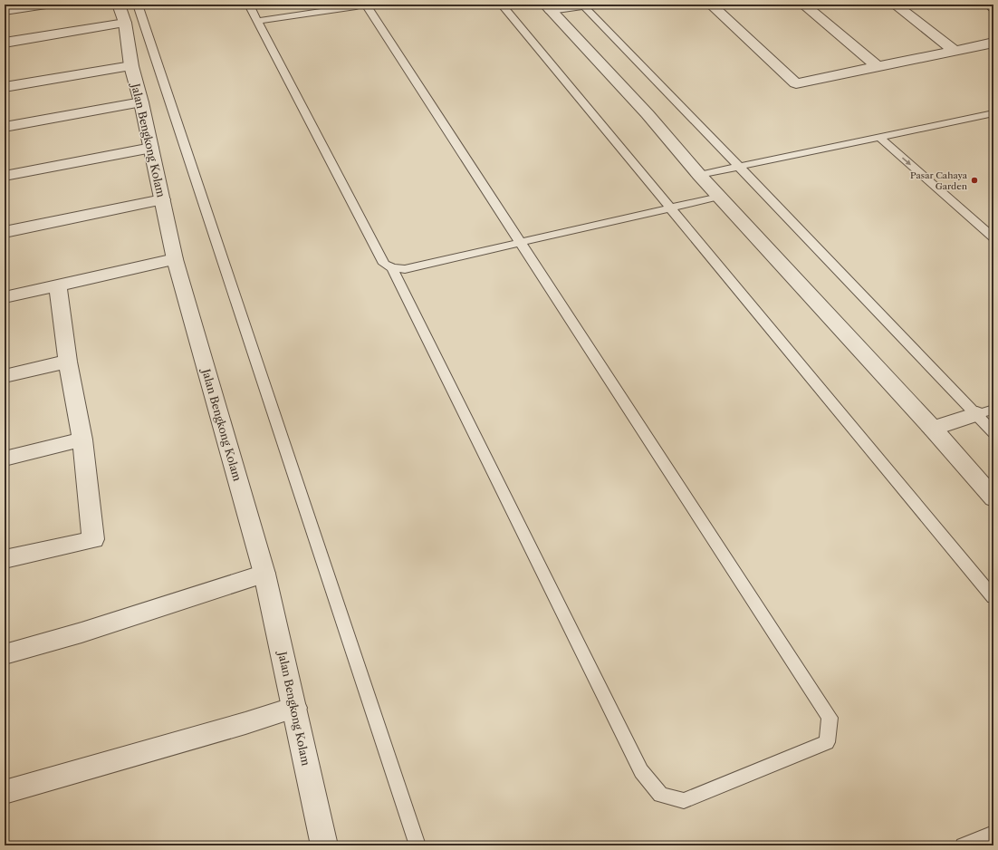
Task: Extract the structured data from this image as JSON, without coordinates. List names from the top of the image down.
{
  "streets": {
    "street": ["Jalan Bengkong Kolam"]
  },
  "places": ["Pasar Cahaya Garden"]
}
